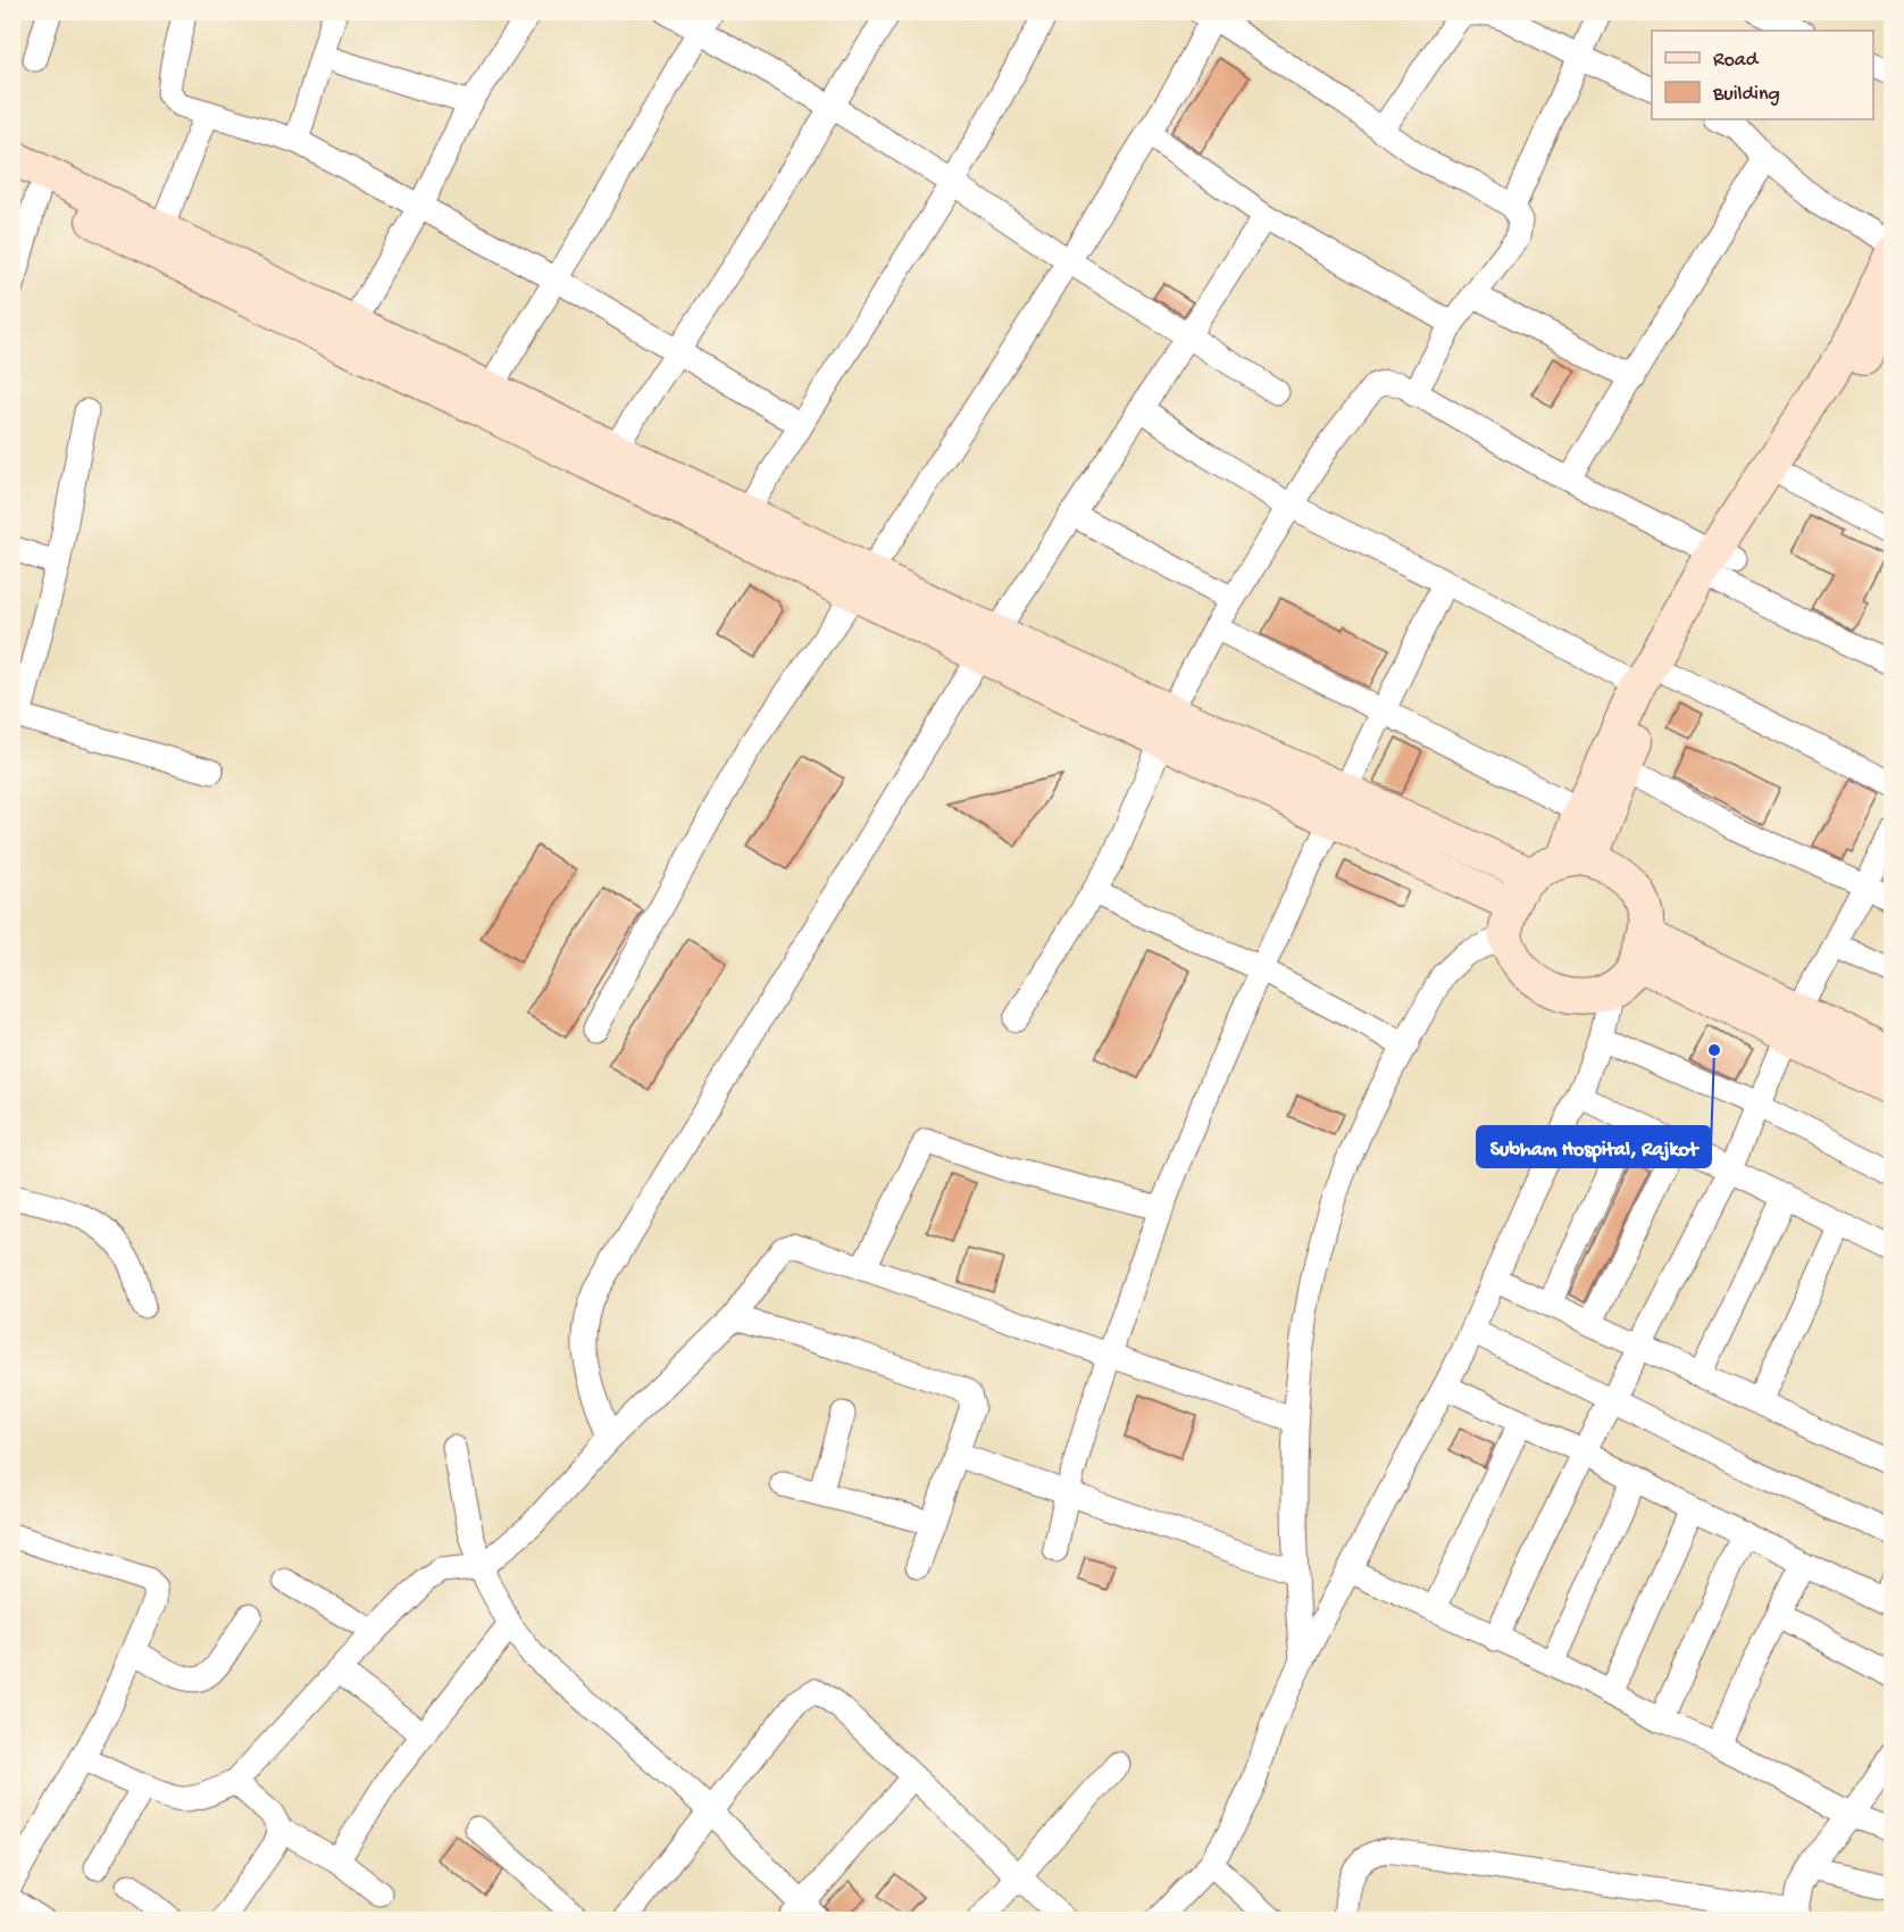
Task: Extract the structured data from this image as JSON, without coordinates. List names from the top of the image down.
{
  "places": ["Subham Hospital, Rajkot"],
  "legend": ["Road", "Building"]
}
